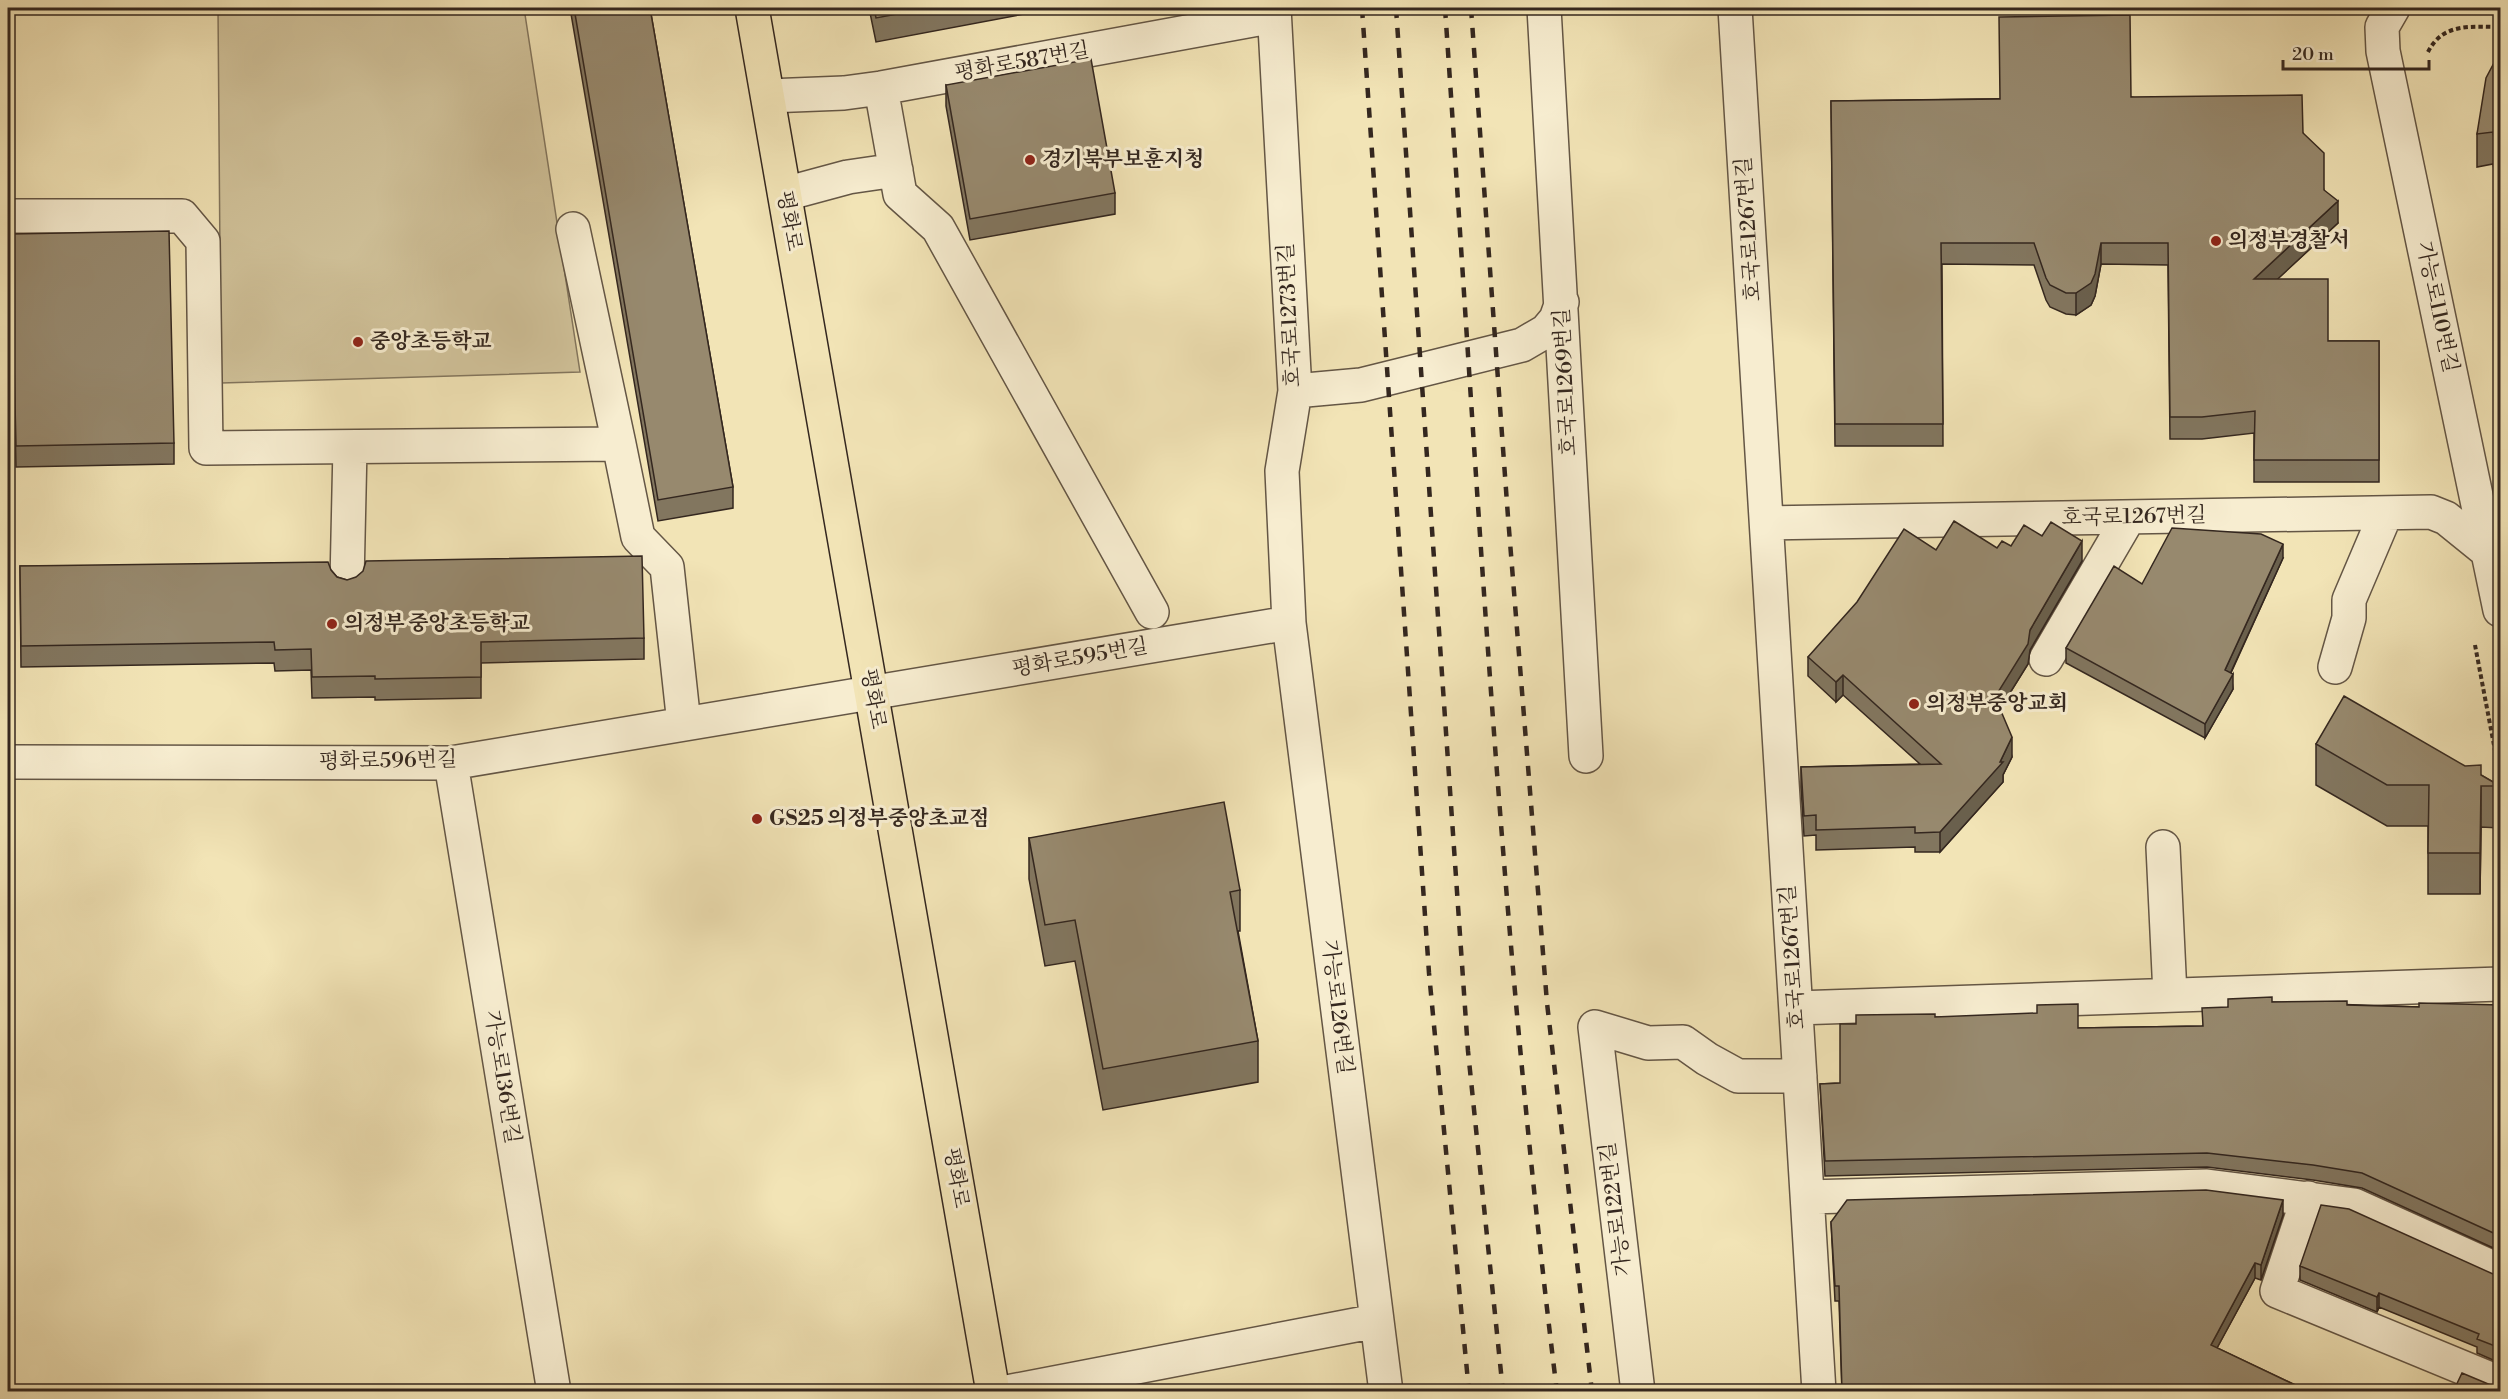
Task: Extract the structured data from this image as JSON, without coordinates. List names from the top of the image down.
{
  "streets": {
    "main road": ["평화로"],
    "street": [
      "평화로587번길",
      "호국로1267번길",
      "가능로110번길",
      "호국로1273번길",
      "호국로1269번길",
      "평화로595번길",
      "평화로596번길",
      "가능로126번길",
      "가능로136번길",
      "가능로122번길"
    ]
  },
  "crossings": [
    ["평화로587번길", "평화로"],
    ["평화로587번길", "호국로1273번길"],
    ["평화로", "평화로595번길"],
    ["평화로", "평화로596번길"],
    ["호국로1267번길", "가능로110번길"],
    ["호국로1267번길", "가능로122번길"],
    ["호국로1273번길", "평화로595번길"],
    ["호국로1273번길", "가능로126번길"],
    ["평화로595번길", "평화로596번길"],
    ["평화로595번길", "가능로126번길"],
    ["평화로596번길", "가능로136번길"]
  ],
  "places": [
    "경기북부보훈지청",
    "의정부경찰서",
    "중앙초등학교",
    "의정부 중앙초등학교",
    "의정부중앙교회",
    "GS25 의정부중앙초교점"
  ],
  "scale_bar": "20 m"
}
